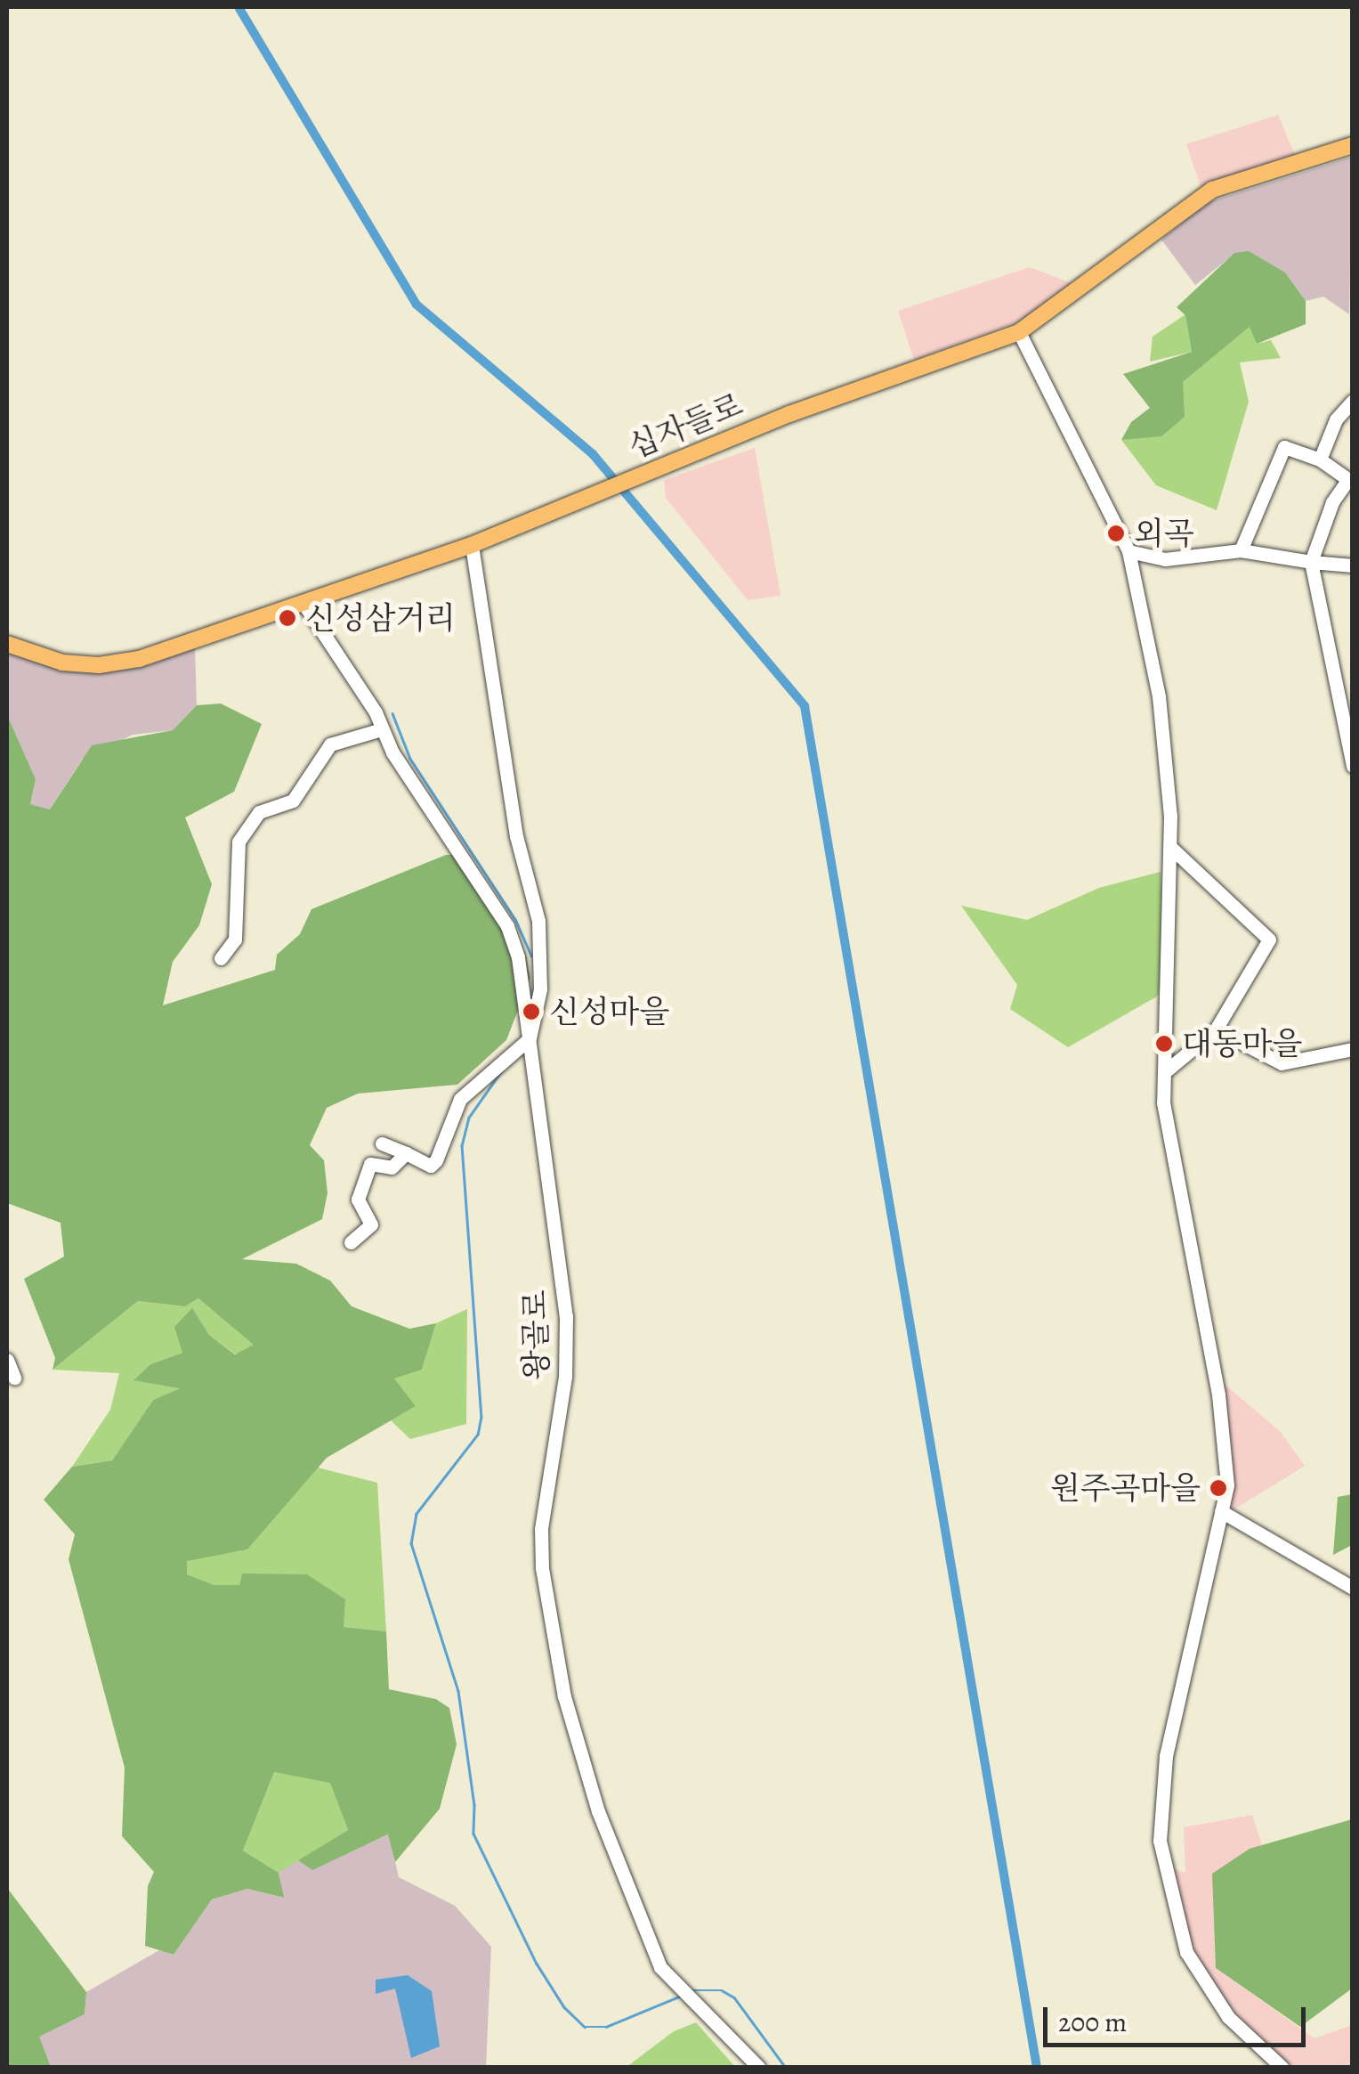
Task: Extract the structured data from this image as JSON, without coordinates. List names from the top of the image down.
{
  "streets": {
    "main road": ["십자들로"],
    "street": ["왕골로"]
  },
  "crossings": [
    ["십자들로", "왕골로"]
  ],
  "places": [
    "외곡",
    "신성삼거리",
    "신성마을",
    "대동마을",
    "원주곡마을"
  ],
  "scale_bar": "200 m"
}
